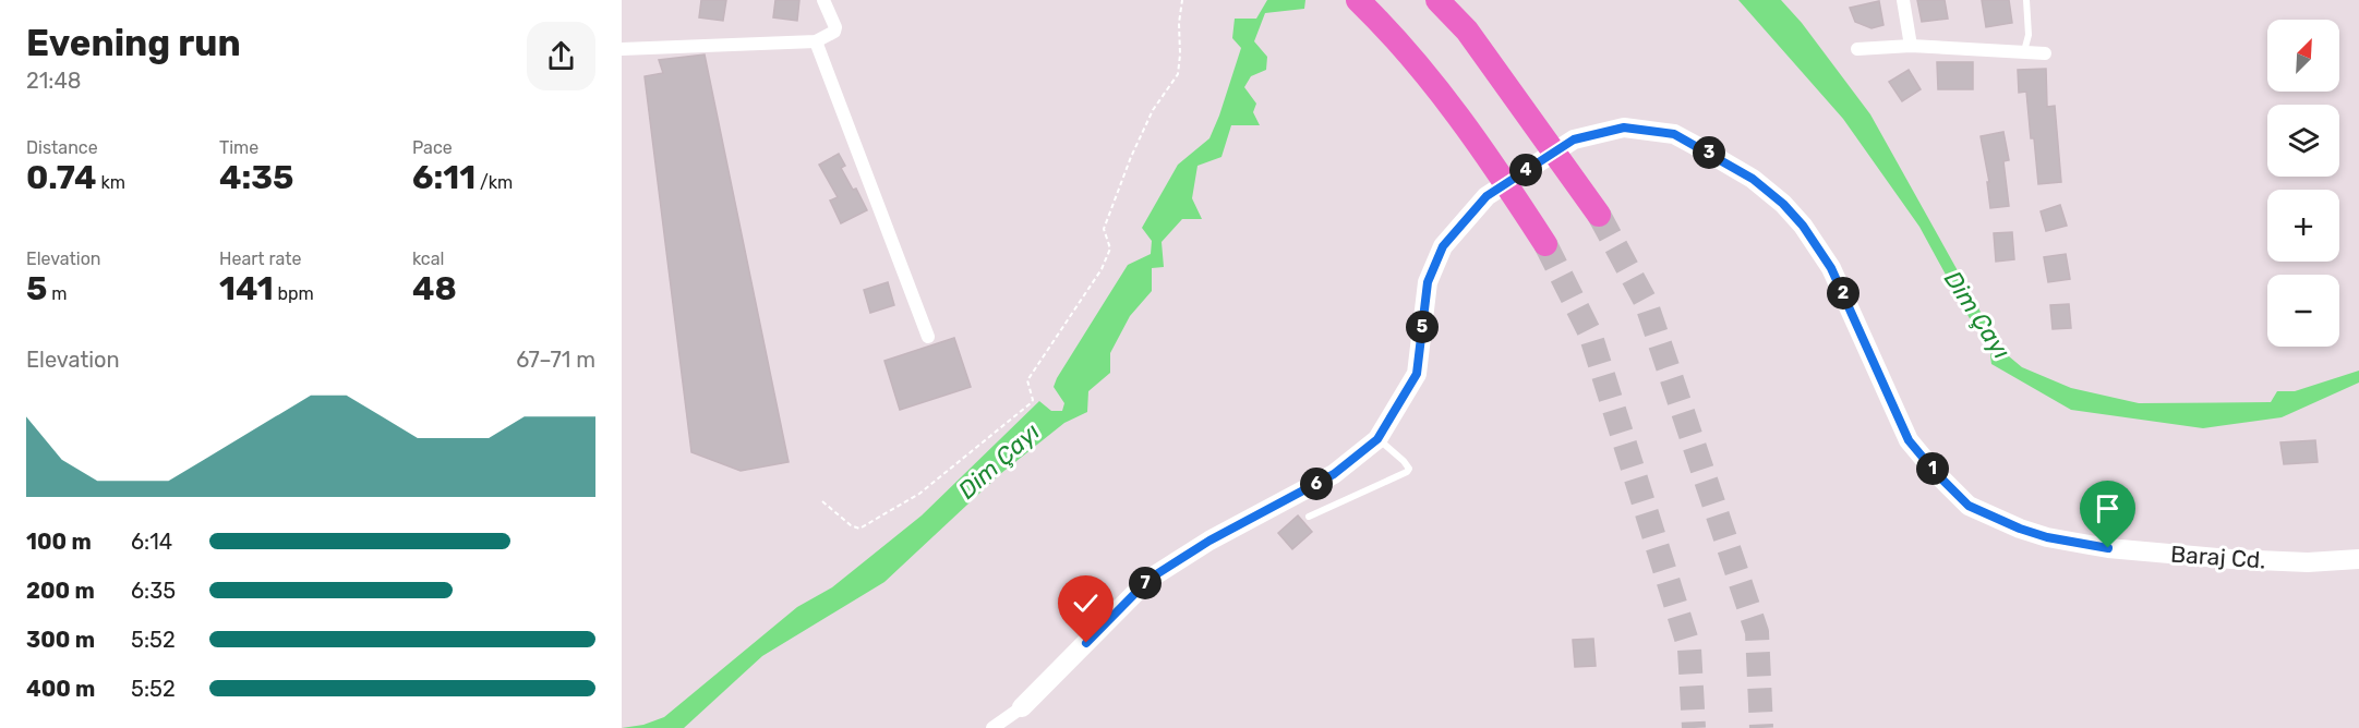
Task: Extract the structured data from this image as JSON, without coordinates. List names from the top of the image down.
{
  "streets": {
    "street": ["Baraj Cd."]
  },
  "water": ["Dim Çayı"],
  "north": "top right",
  "page": {
    "heading": ["Evening run", "21:48"],
    "map_buttons": ["+", "−"],
    "stats": [
      ["Distance", "0.74 km"],
      ["Time", "4:35"],
      ["Pace", "6:11 /km"],
      ["Elevation", "5 m"],
      ["Heart rate", "141 bpm"],
      ["kcal", "48"]
    ],
    "pins": [
      "3",
      "4",
      "2",
      "5",
      "1",
      "6",
      "7"
    ],
    "chart": ["Elevation", "67–71 m"],
    "list": [
      {
        "name": "100 m",
        "note": "6:14"
      },
      {
        "name": "200 m",
        "note": "6:35"
      },
      {
        "name": "300 m",
        "note": "5:52"
      },
      {
        "name": "400 m",
        "note": "5:52"
      }
    ]
  }
}
